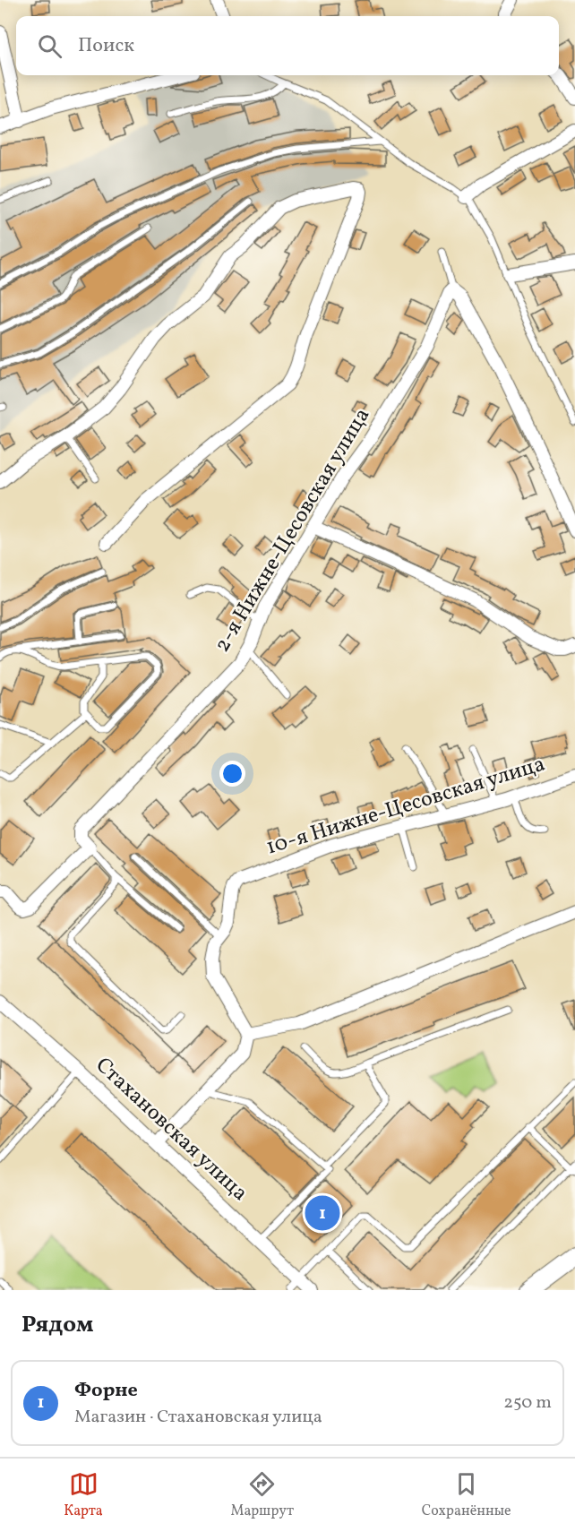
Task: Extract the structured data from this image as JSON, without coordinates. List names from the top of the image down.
{
  "streets": {
    "street": ["2-я Нижне-Цесовская улица", "10-я Нижне-Цесовская улица", "Стахановская улица"]
  },
  "page": {
    "search": "Поиск",
    "pins": "1",
    "heading": "Рядом",
    "list": [
      {
        "mark": "1",
        "name": "Форне",
        "note": "Магазин · Стахановская улица",
        "value": "250 m"
      }
    ],
    "nav": ["Карта", "Маршрут", "Сохранённые"]
  }
}
